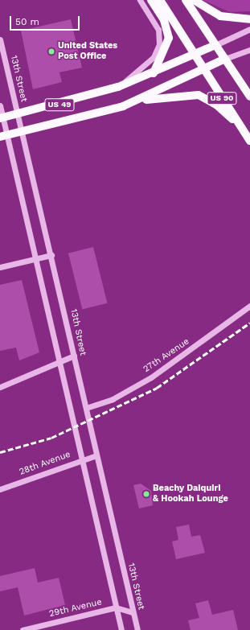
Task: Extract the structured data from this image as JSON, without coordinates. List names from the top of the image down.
{
  "streets": {
    "main road": ["US 90", "US 49"],
    "street": [
      "13th Street",
      "27th Avenue",
      "28th Avenue",
      "29th Avenue"
    ]
  },
  "crossings": [
    ["13th Street", "US 49"],
    ["13th Street", "27th Avenue"],
    ["13th Street", "28th Avenue"],
    ["13th Street", "29th Avenue"],
    ["US 90", "US 49"]
  ],
  "places": ["United States Post Office", "Beachy Daiquiri & Hookah Lounge"],
  "scale_bar": "50 m"
}
